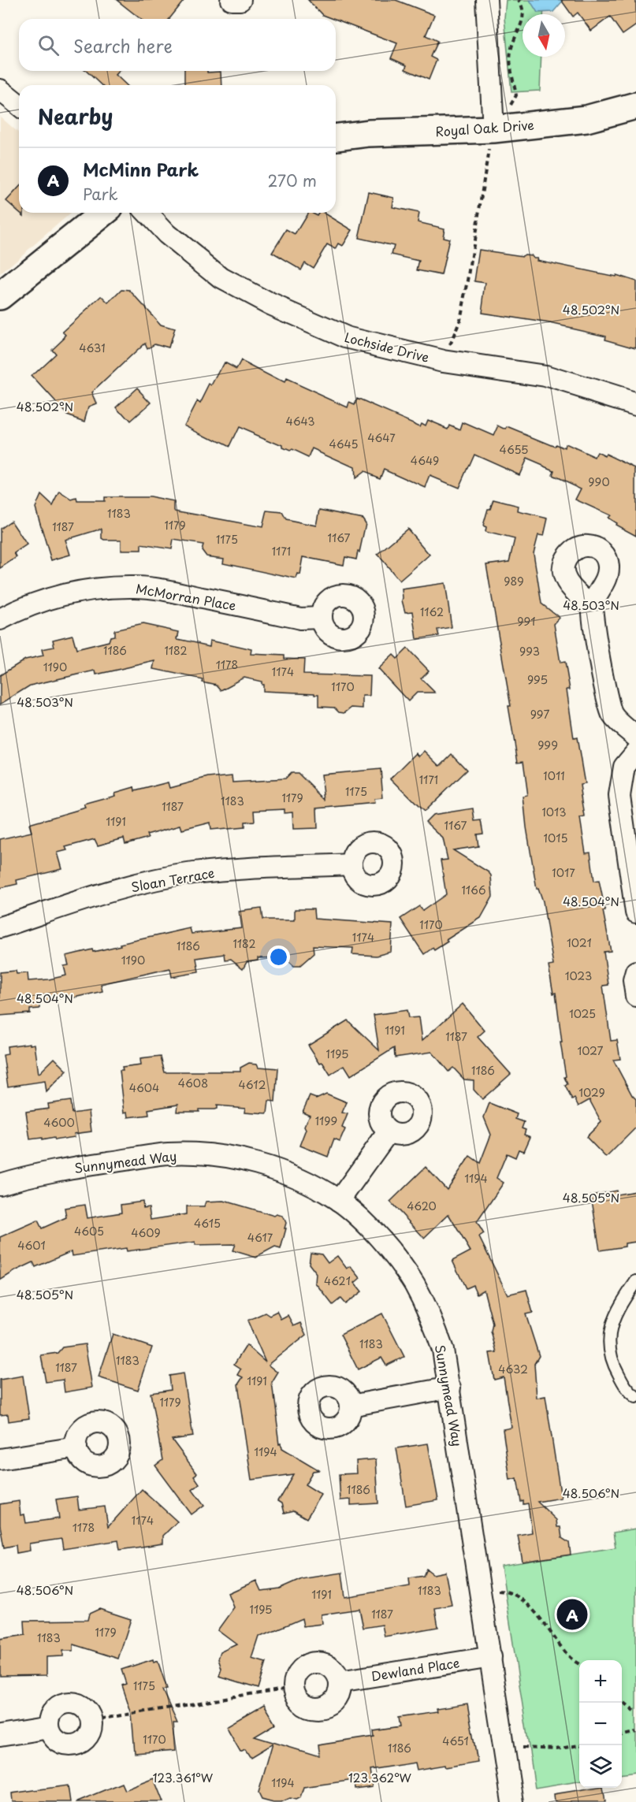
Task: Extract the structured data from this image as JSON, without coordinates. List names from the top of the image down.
{
  "streets": {
    "main road": ["Royal Oak Drive"],
    "street": [
      "Lochside Drive",
      "McMorran Place",
      "Sloan Terrace",
      "Sunnymead Way",
      "Dewland Place"
    ]
  },
  "crossings": [
    ["Sunnymead Way", "Dewland Place"]
  ],
  "house_numbers": [
    "4631",
    "4643",
    "4647",
    "4645",
    "4655",
    "4649",
    "990",
    "1183",
    "1179",
    "1187",
    "1167",
    "1175",
    "1171",
    "989",
    "1162",
    "991",
    "1186",
    "1182",
    "993",
    "1178",
    "1190",
    "1174",
    "995",
    "1170",
    "997",
    "999",
    "1011",
    "1171",
    "1175",
    "1179",
    "1183",
    "1187",
    "1013",
    "1191",
    "1167",
    "1015",
    "1017",
    "1166",
    "1170",
    "1174",
    "1021",
    "1182",
    "1186",
    "1190",
    "1023",
    "1025",
    "1191",
    "1187",
    "1027",
    "1195",
    "1186",
    "4608",
    "4612",
    "4604",
    "1029",
    "1199",
    "4600",
    "1194",
    "4620",
    "4615",
    "4605",
    "4609",
    "4617",
    "4601",
    "4621",
    "1183",
    "1183",
    "1187",
    "4632",
    "1191",
    "1179",
    "1194",
    "1186",
    "1174",
    "1178",
    "1183",
    "1191",
    "1195",
    "1187",
    "1179",
    "1183",
    "1175",
    "1170",
    "4651",
    "1186",
    "1194"
  ],
  "north": "bottom",
  "page": {
    "search": "Search here",
    "heading": "Nearby",
    "list": [
      {
        "mark": "A",
        "name": "McMinn Park",
        "note": "Park",
        "value": "270 m"
      }
    ],
    "pins": "A",
    "map_buttons": ["+", "−"]
  },
  "coordinates": [
    "48.502°N",
    "48.503°N",
    "48.504°N",
    "48.505°N",
    "48.506°N",
    "123.361°W",
    "123.362°W"
  ]
}
